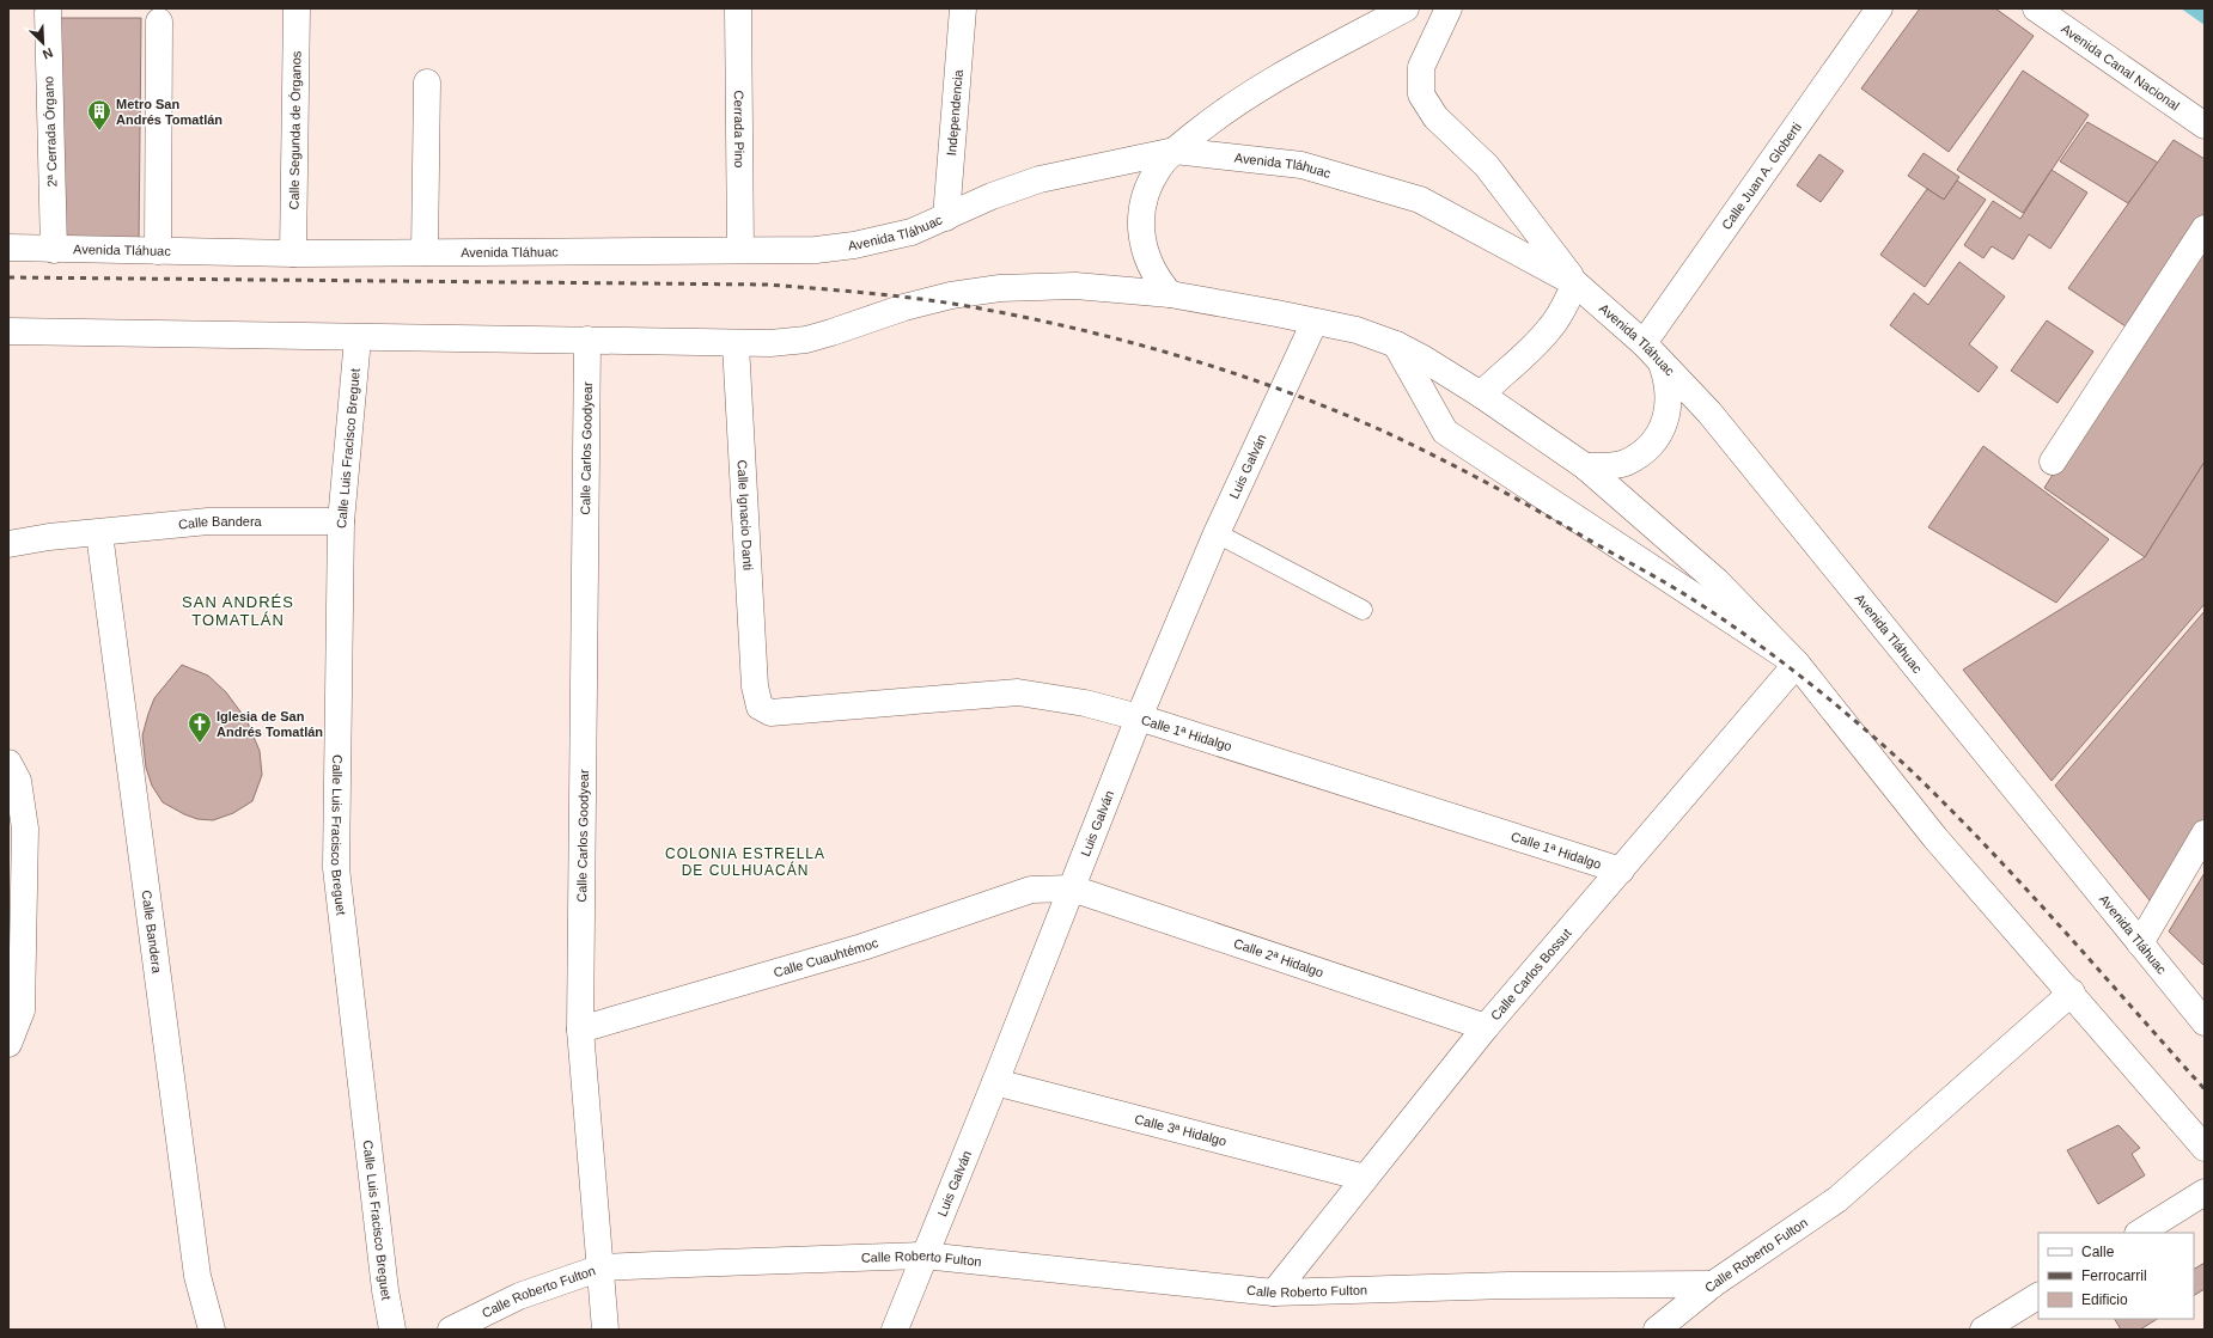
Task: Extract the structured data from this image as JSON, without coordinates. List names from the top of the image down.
{
  "streets": {
    "street": [
      "Avenida Canal Nacional",
      "Independencia",
      "Cerrada Pino",
      "Calle Segunda de Órganos",
      "2ª Cerrada Órgano",
      "Avenida Tláhuac",
      "Calle Juan A. Globerti",
      "Calle Luis Fracisco Breguet",
      "Calle Carlos Goodyear",
      "Luis Galván",
      "Calle Ignacio Danti",
      "Calle Bandera",
      "Calle 1ª Hidalgo",
      "Calle Cuauhtémoc",
      "Calle 2ª Hidalgo",
      "Calle Carlos Bossut",
      "Calle 3ª Hidalgo",
      "Calle Roberto Fulton"
    ]
  },
  "crossings": [
    ["Independencia", "Avenida Tláhuac"],
    ["Cerrada Pino", "Avenida Tláhuac"],
    ["Calle Segunda de Órganos", "Avenida Tláhuac"],
    ["2ª Cerrada Órgano", "Avenida Tláhuac"],
    ["Avenida Tláhuac", "Calle Juan A. Globerti"],
    ["Calle Luis Fracisco Breguet", "Calle Bandera"],
    ["Calle Carlos Goodyear", "Calle Cuauhtémoc"],
    ["Calle Carlos Goodyear", "Calle Roberto Fulton"],
    ["Luis Galván", "Calle 1ª Hidalgo"],
    ["Luis Galván", "Calle Cuauhtémoc"],
    ["Luis Galván", "Calle 2ª Hidalgo"],
    ["Luis Galván", "Calle 3ª Hidalgo"],
    ["Luis Galván", "Calle Roberto Fulton"],
    ["Calle Ignacio Danti", "Calle 1ª Hidalgo"],
    ["Calle 1ª Hidalgo", "Calle Carlos Bossut"],
    ["Calle Cuauhtémoc", "Calle 2ª Hidalgo"],
    ["Calle 2ª Hidalgo", "Calle Carlos Bossut"],
    ["Calle Carlos Bossut", "Calle 3ª Hidalgo"],
    ["Calle Carlos Bossut", "Calle Roberto Fulton"]
  ],
  "districts": ["SAN ANDRÉS TOMATLÁN", "COLONIA ESTRELLA DE CULHUACÁN"],
  "places": {
    "building": ["Metro San Andrés Tomatlán"],
    "church": ["Iglesia de San Andrés Tomatlán"]
  },
  "legend": ["Calle", "Ferrocarril", "Edificio"],
  "north": "bottom right"
}
